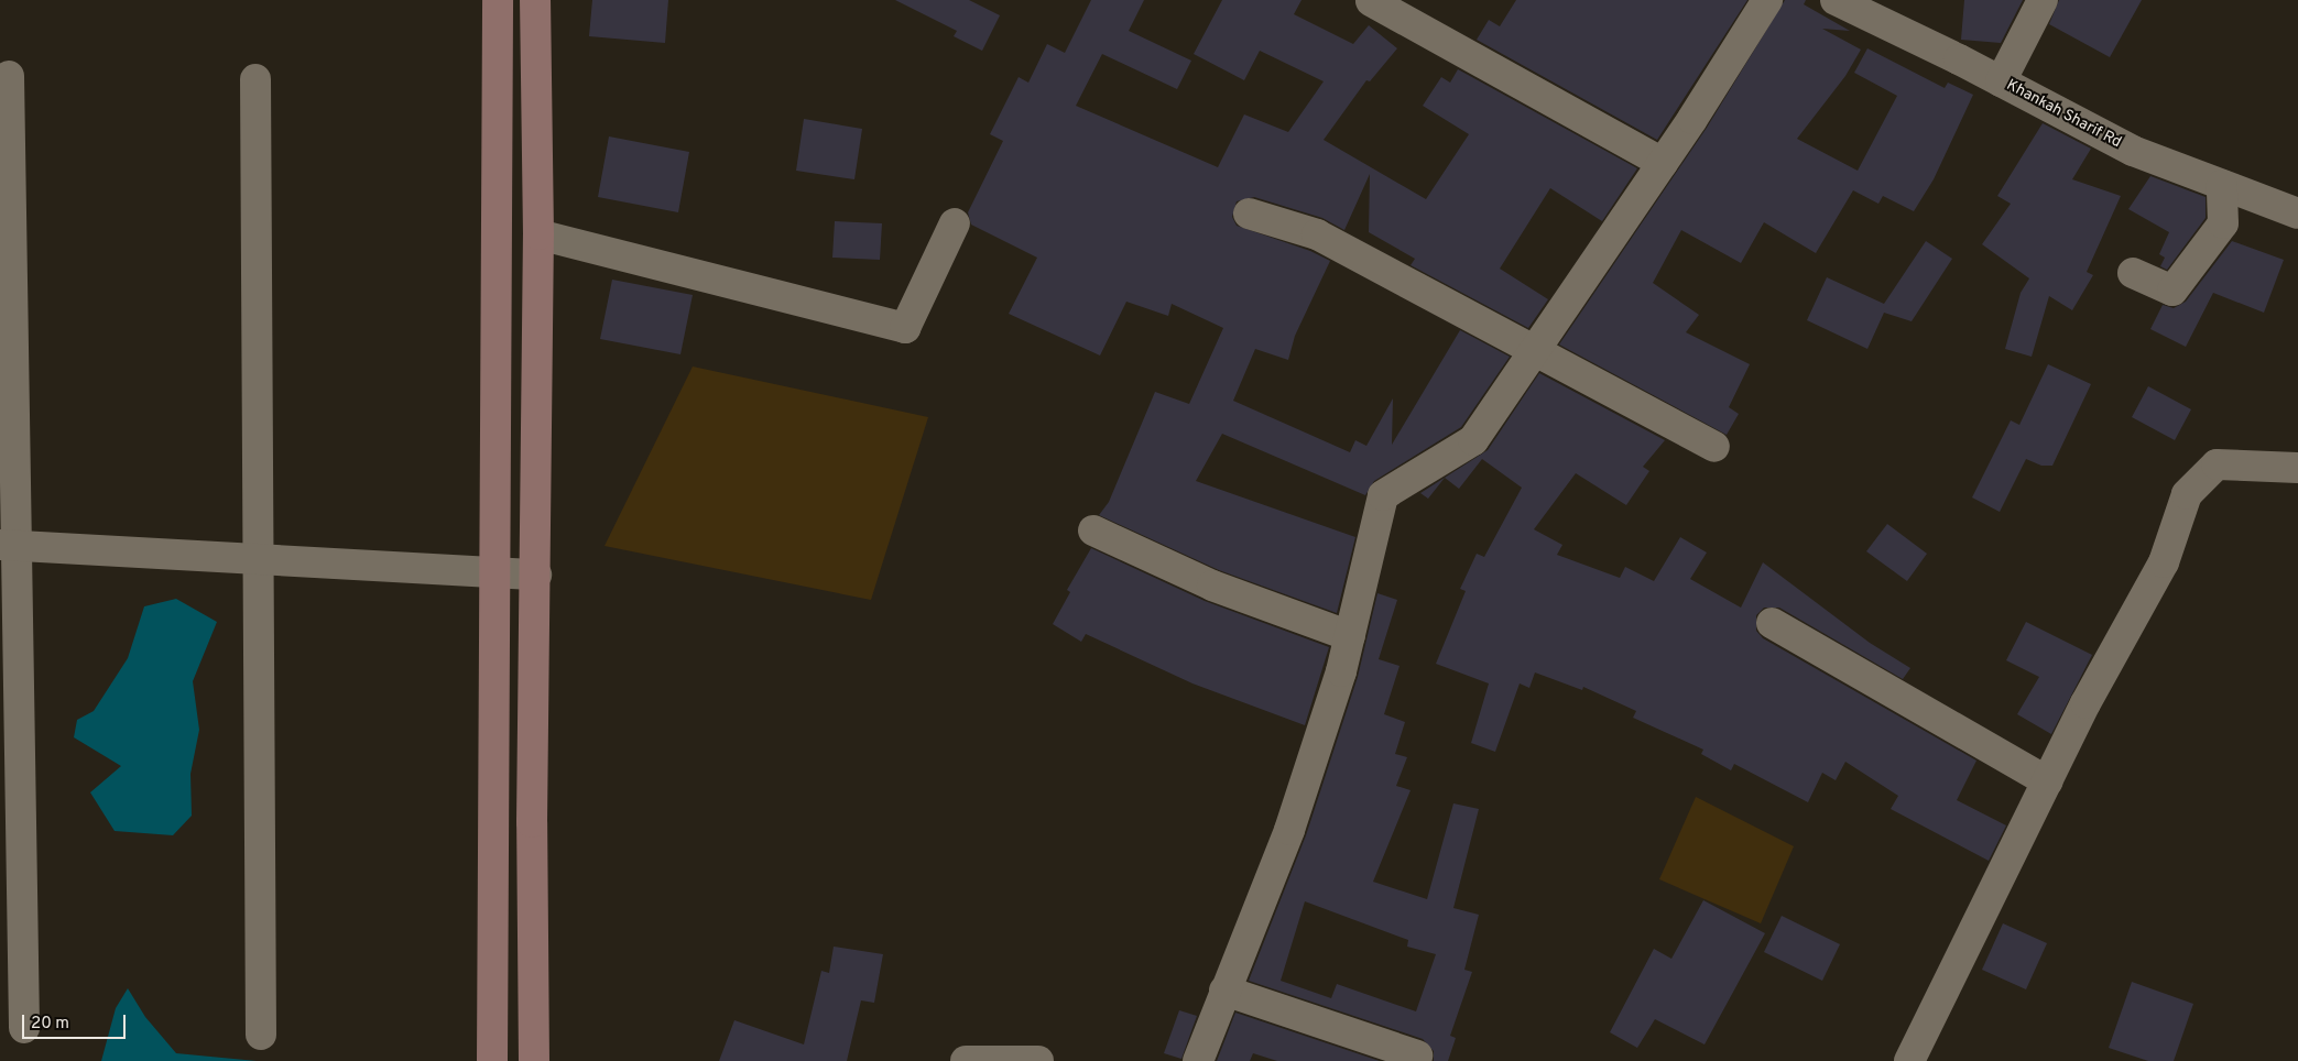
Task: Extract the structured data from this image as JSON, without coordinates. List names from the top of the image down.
{
  "streets": {
    "street": ["Khankah Sharif Rd"]
  },
  "scale_bar": "20 m"
}
